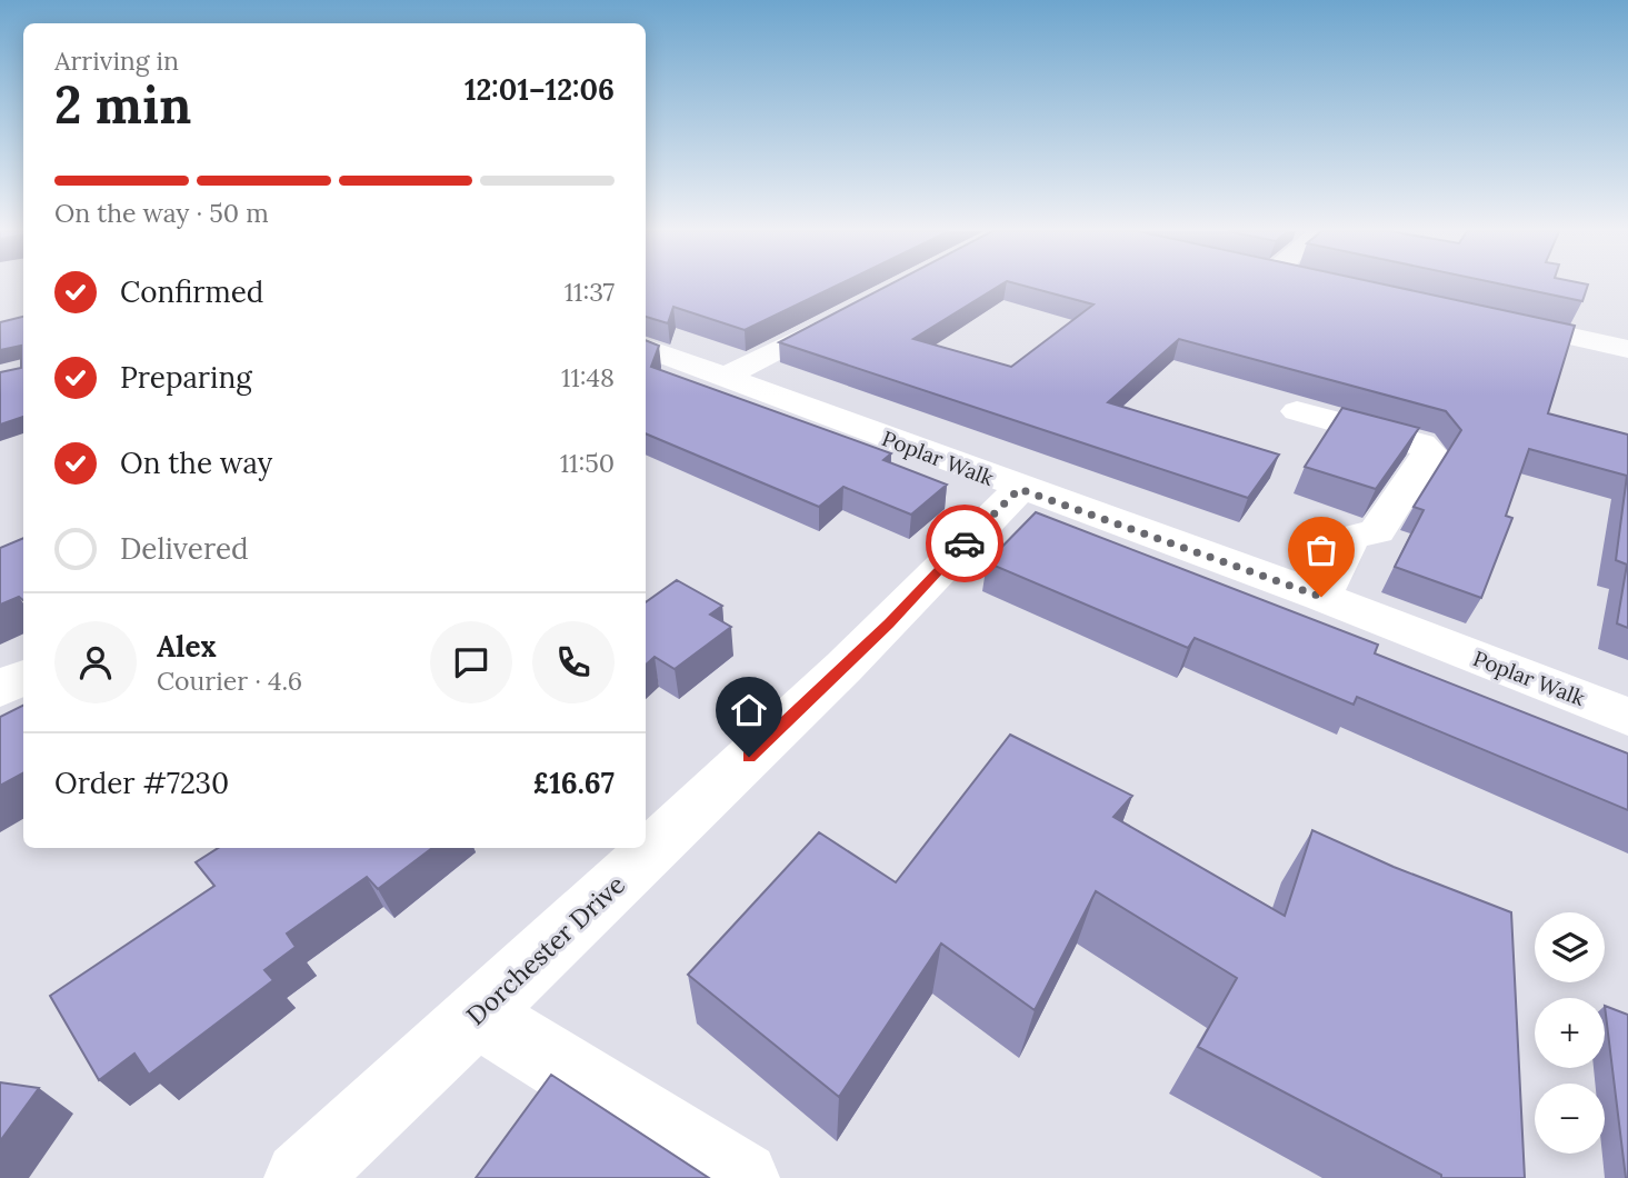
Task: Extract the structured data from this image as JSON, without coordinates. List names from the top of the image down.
{
  "streets": {
    "street": ["Poplar Walk", "Dorchester Drive"]
  },
  "crossings": [
    ["Poplar Walk", "Dorchester Drive"]
  ],
  "page": {
    "heading": ["2 min", "Arriving in", "12:01–12:06"],
    "panel": [
      "Alex",
      "Courier · 4.6",
      "Order #7230",
      "£16.67"
    ],
    "bar": "On the way · 50 m",
    "list": [
      ["Confirmed", "11:37"],
      ["Preparing", "11:48"],
      ["On the way", "11:50"],
      "Delivered"
    ],
    "map_buttons": ["+", "−"]
  }
}
